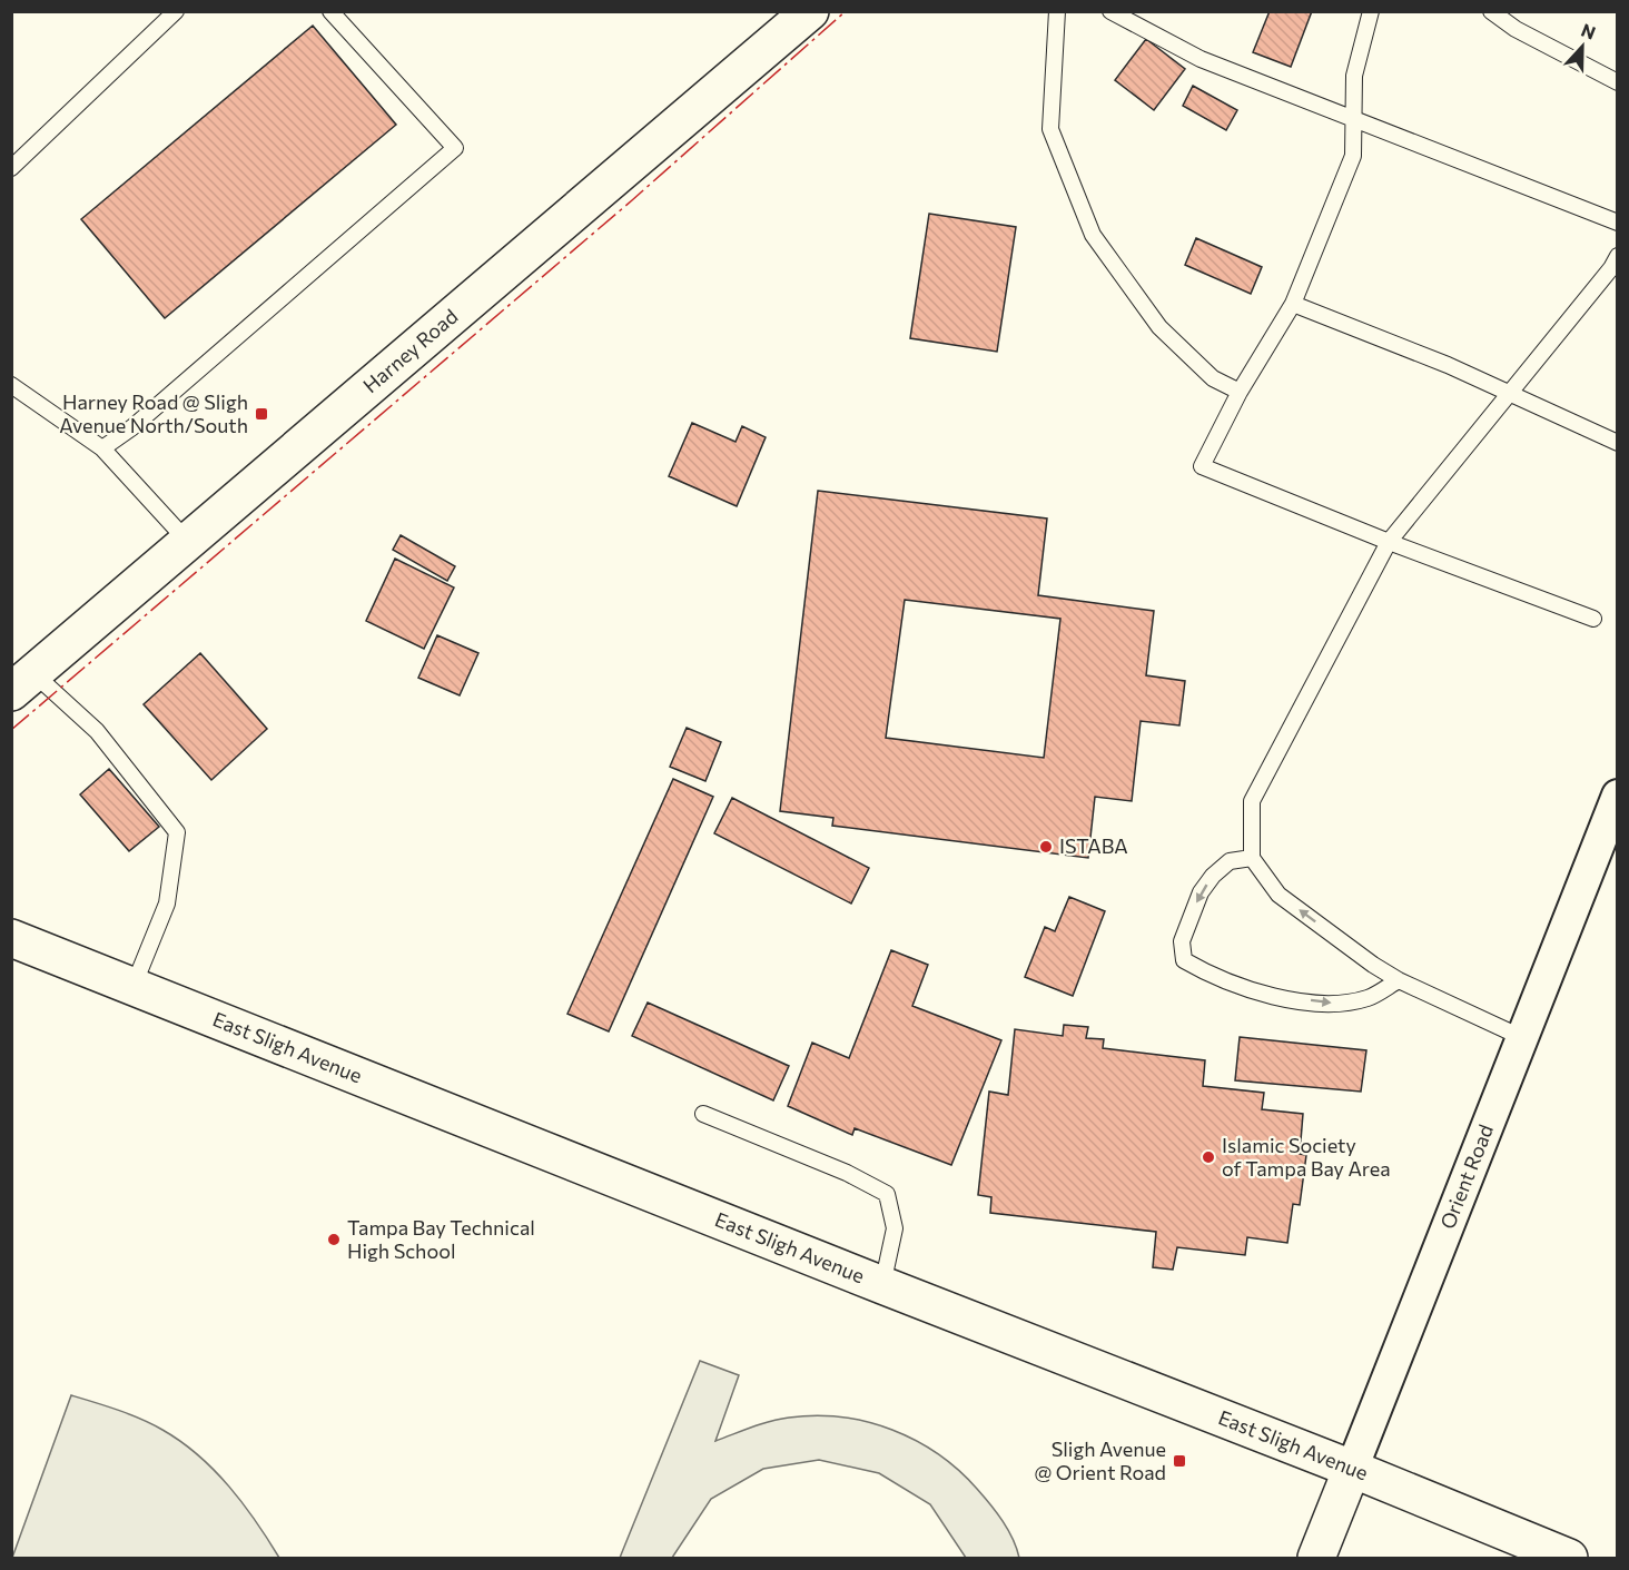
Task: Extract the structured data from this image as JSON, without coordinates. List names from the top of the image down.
{
  "streets": {
    "street": ["Harney Road", "East Sligh Avenue", "Orient Road"]
  },
  "crossings": [
    ["East Sligh Avenue", "Orient Road"]
  ],
  "places": {
    "transit": ["Harney Road @ Sligh Avenue North/South", "Sligh Avenue @ Orient Road"],
    "other": ["ISTABA", "Islamic Society of Tampa Bay Area", "Tampa Bay Technical High School"]
  },
  "north": "top"
}
